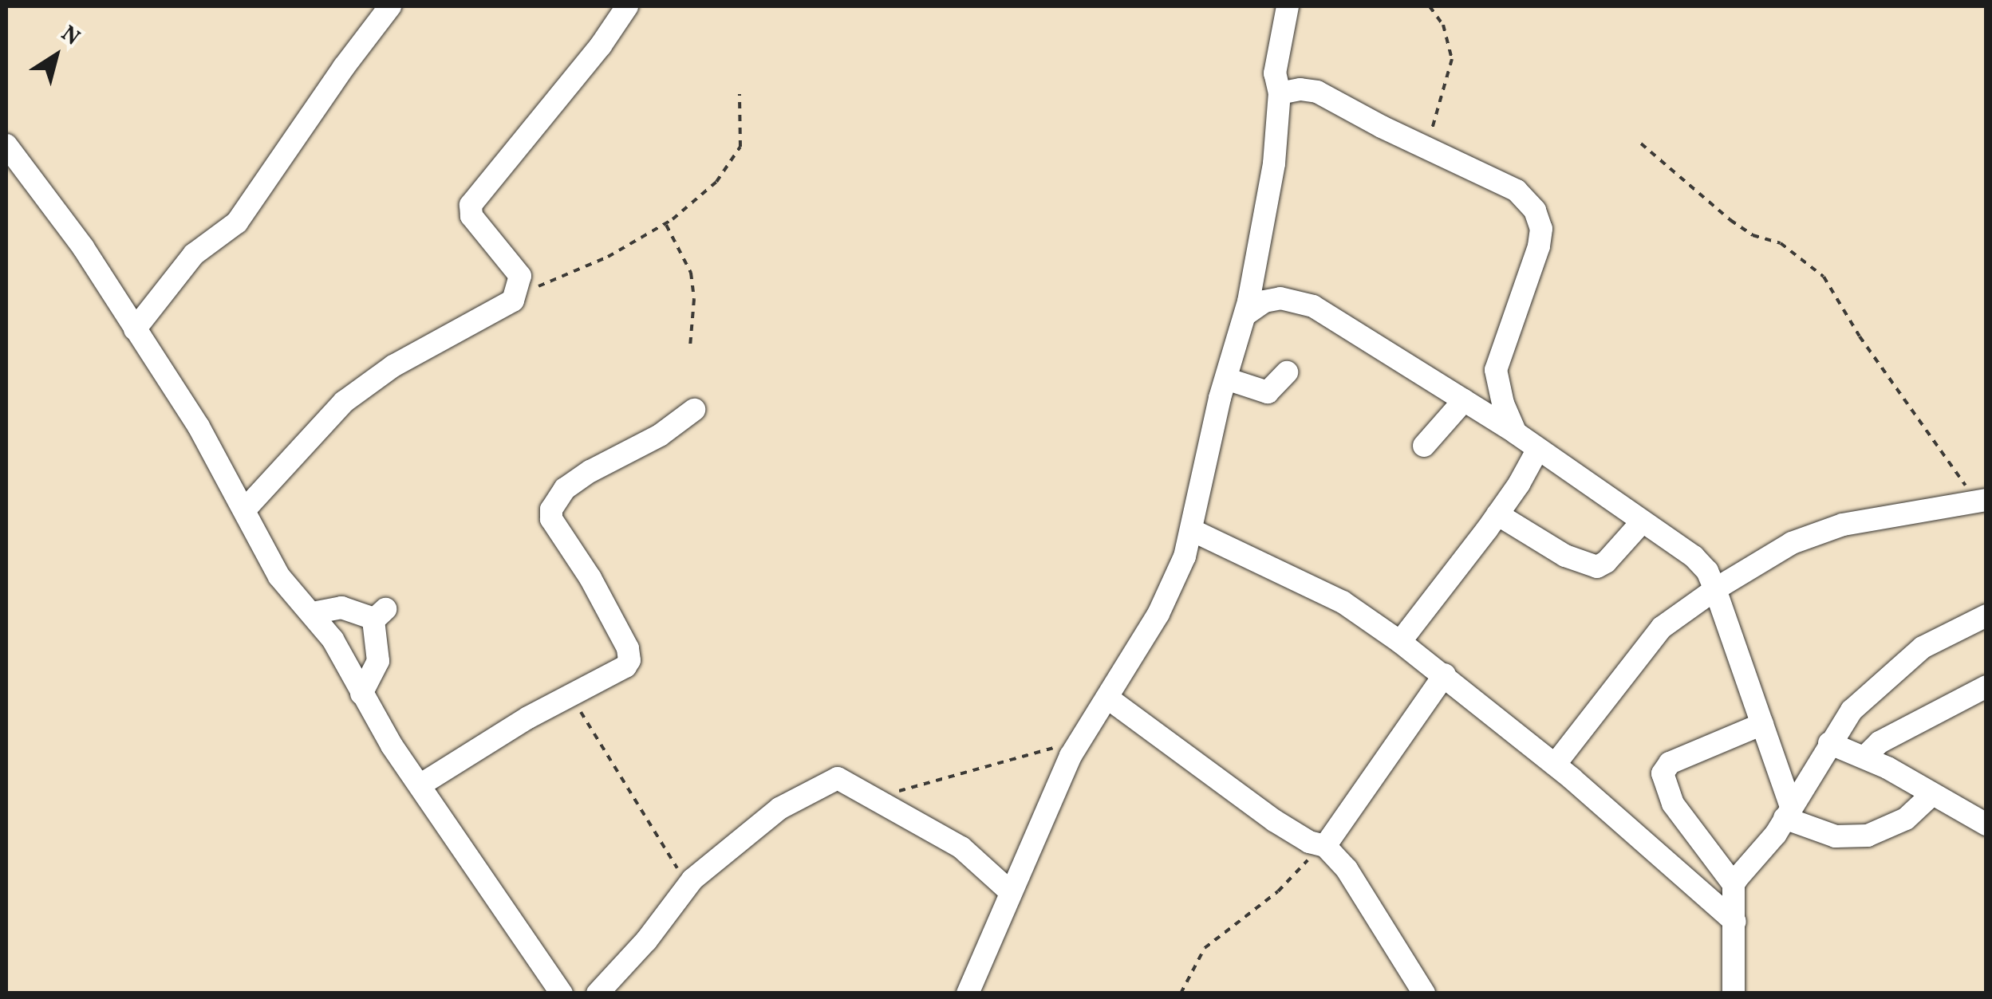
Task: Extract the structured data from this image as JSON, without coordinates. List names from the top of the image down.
{
  "north": "top right"
}
